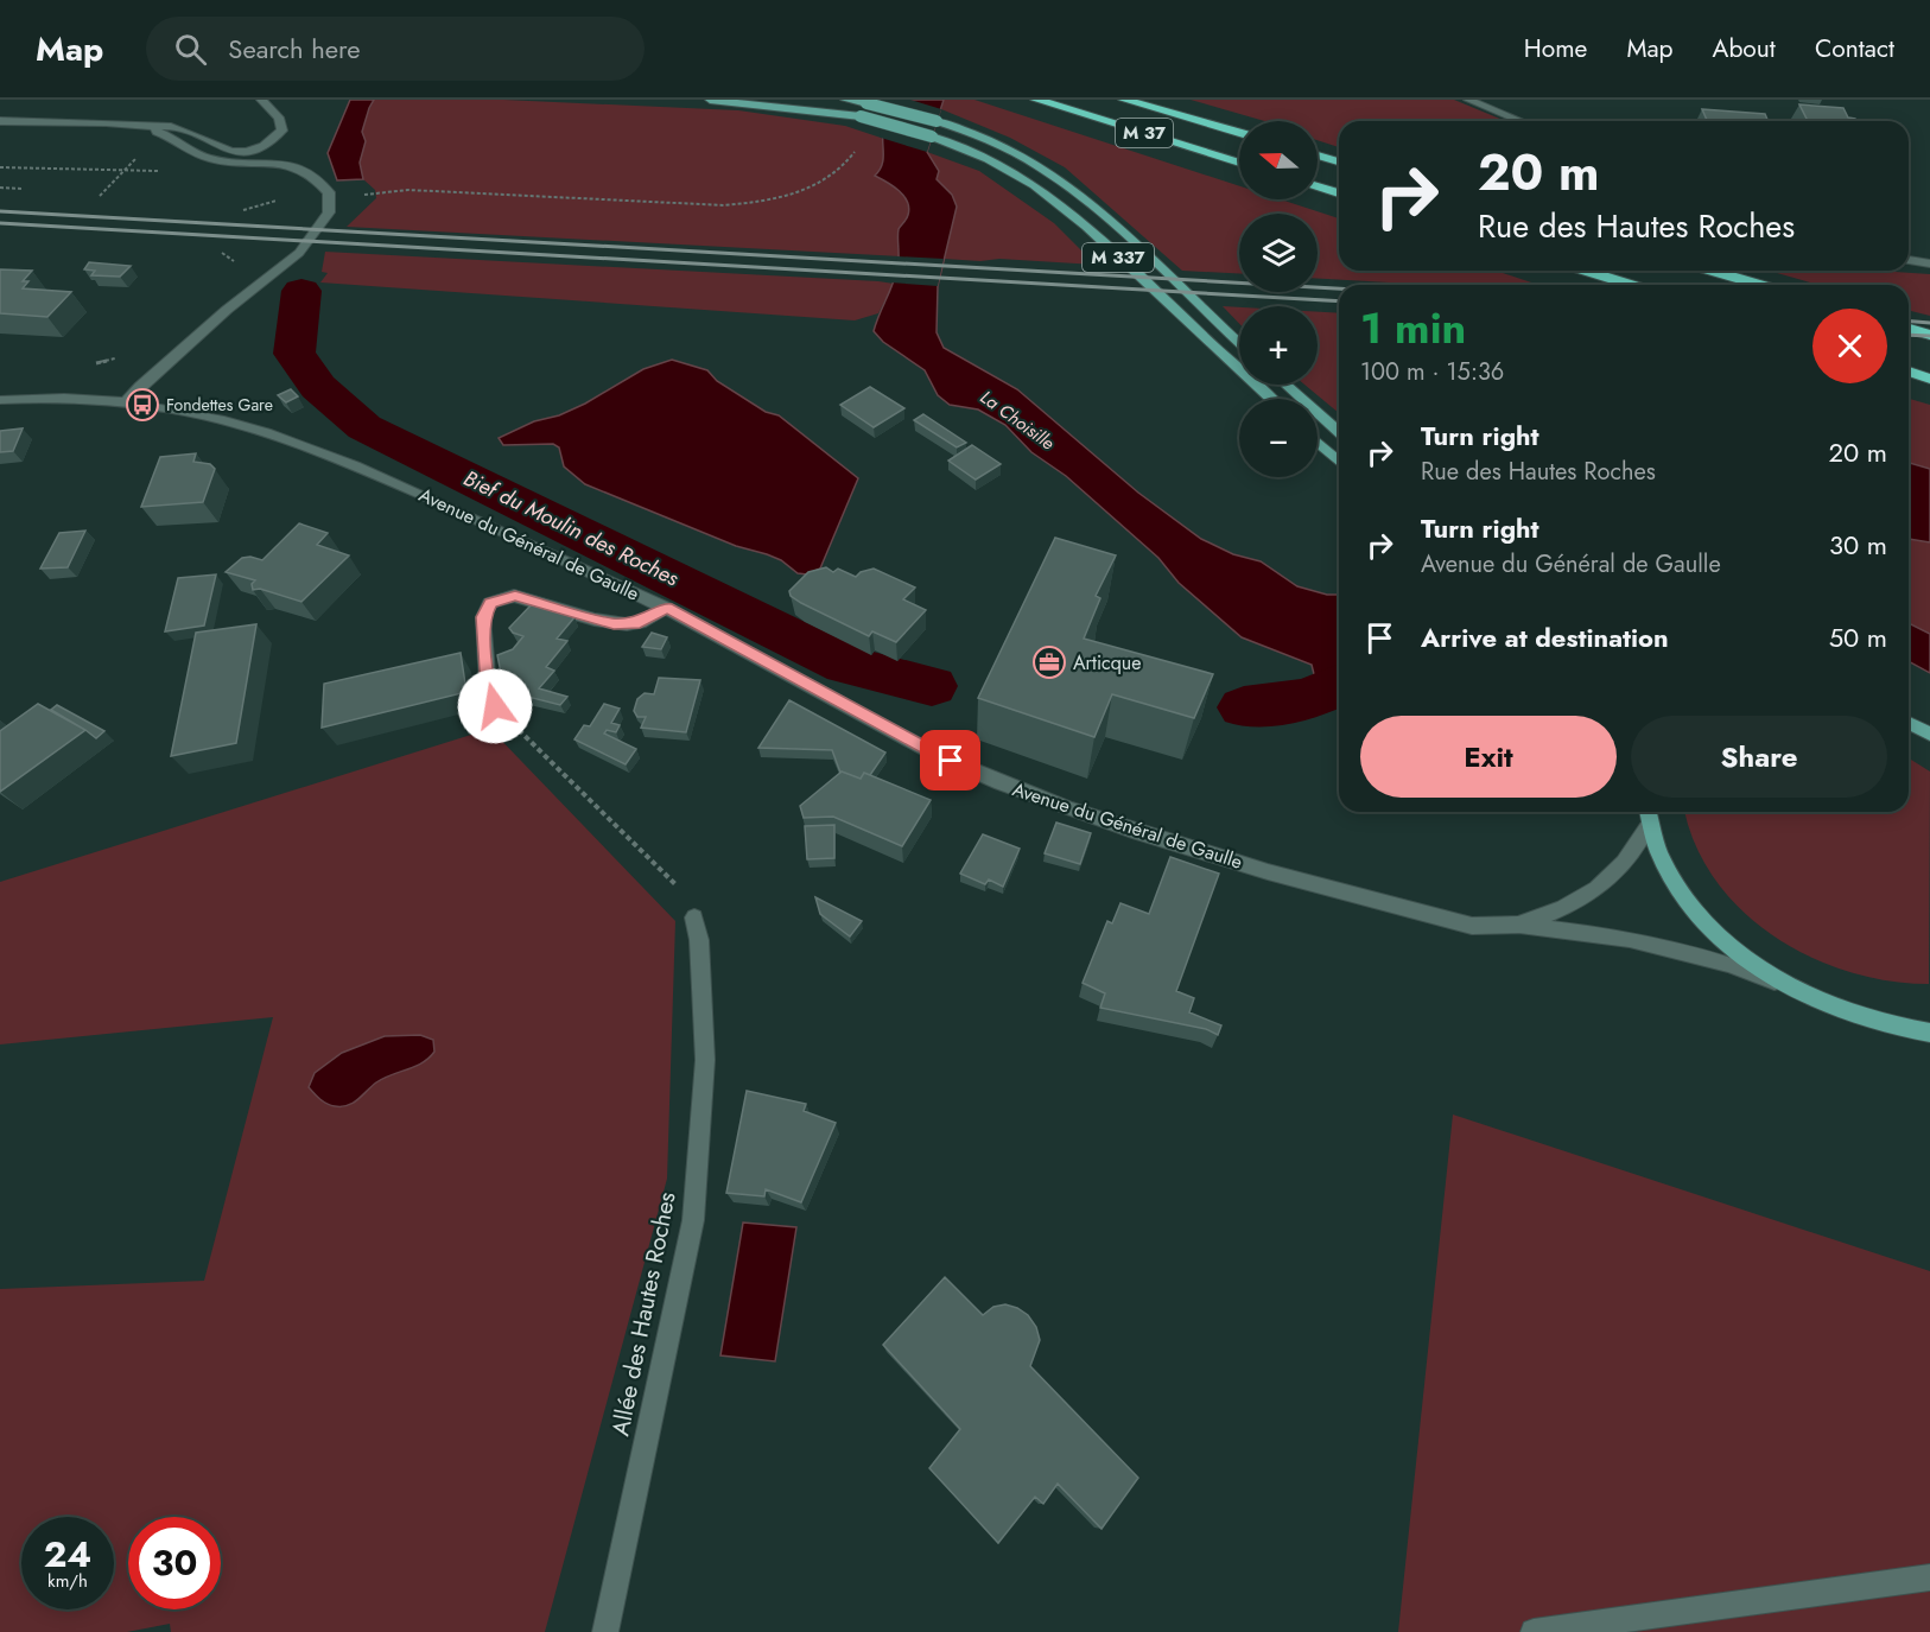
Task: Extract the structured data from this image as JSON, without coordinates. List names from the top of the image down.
{
  "streets": {
    "highway": ["M 37"],
    "main road": ["M 337"],
    "street": ["Avenue du Général de Gaulle", "Allée des Hautes Roches"]
  },
  "water": ["La Choisille", "Bief du Moulin des Roches"],
  "places": {
    "bus stop": ["Fondettes Gare"],
    "office": ["Articque"]
  },
  "north": "left",
  "page": {
    "header": "Map",
    "search": "Search here",
    "nav": [
      "Home",
      "Map",
      "About",
      "Contact"
    ],
    "map_buttons": ["+", "−"],
    "turn": ["20 m", "Rue des Hautes Roches"],
    "heading": ["1 min", "100 m · 15:36"],
    "list": [
      {
        "name": "Turn right",
        "note": "Rue des Hautes Roches",
        "value": "20 m"
      },
      {
        "name": "Turn right",
        "note": "Avenue du Général de Gaulle",
        "value": "30 m"
      },
      {
        "name": "Arrive at destination",
        "value": "50 m"
      }
    ],
    "buttons": ["Exit", "Share"],
    "speed": "24 km/h",
    "limit": "30"
  }
}
